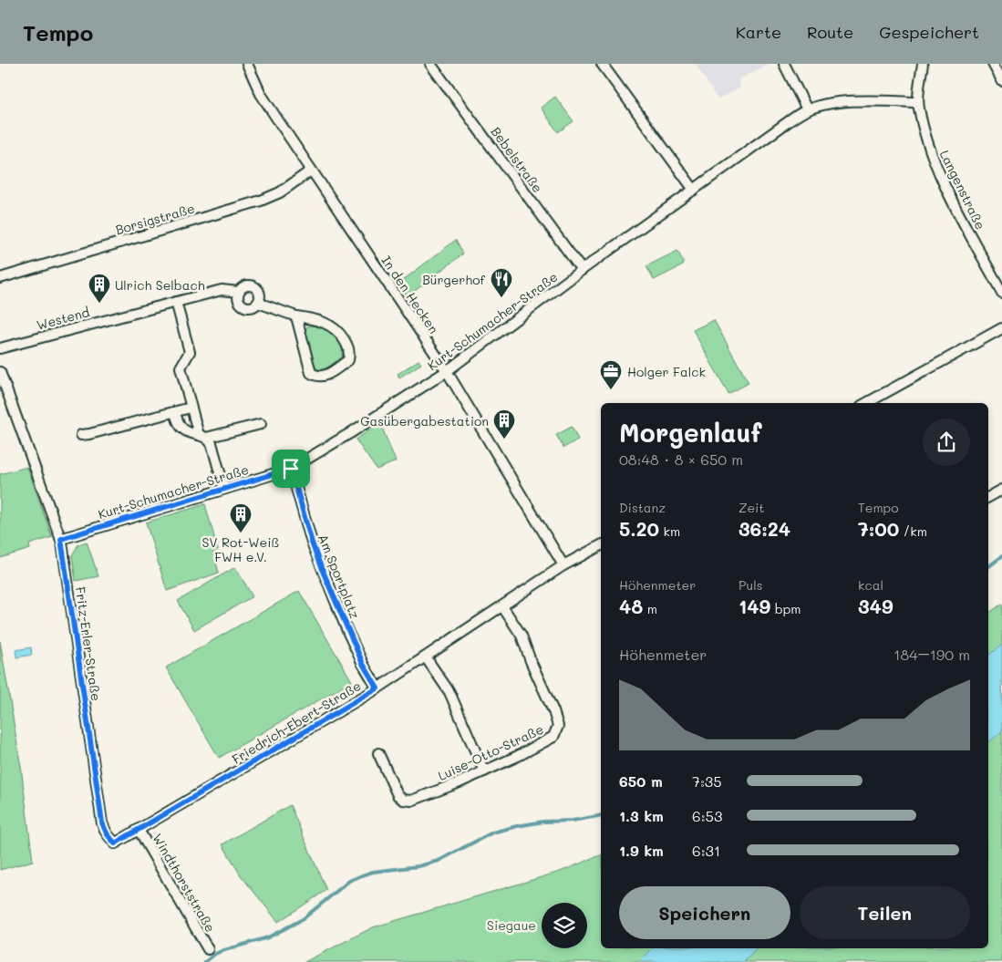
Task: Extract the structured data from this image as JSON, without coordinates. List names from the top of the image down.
{
  "streets": {
    "street": [
      "Bebelstraße",
      "Langenstraße",
      "Borsigstraße",
      "In den Hecken",
      "Westend",
      "Kurt-Schumacher-Straße",
      "Am Sportplatz",
      "Fritz-Erler-Straße",
      "Friedrich-Ebert-Straße",
      "Luise-Otto-Straße",
      "Windthorststraße"
    ]
  },
  "crossings": [
    ["Bebelstraße", "Kurt-Schumacher-Straße"],
    ["Langenstraße", "Kurt-Schumacher-Straße"],
    ["Borsigstraße", "In den Hecken"],
    ["In den Hecken", "Kurt-Schumacher-Straße"],
    ["In den Hecken", "Friedrich-Ebert-Straße"],
    ["Kurt-Schumacher-Straße", "Am Sportplatz"],
    ["Kurt-Schumacher-Straße", "Fritz-Erler-Straße"],
    ["Am Sportplatz", "Friedrich-Ebert-Straße"],
    ["Fritz-Erler-Straße", "Friedrich-Ebert-Straße"],
    ["Friedrich-Ebert-Straße", "Luise-Otto-Straße"],
    ["Friedrich-Ebert-Straße", "Windthorststraße"]
  ],
  "parks": ["Siegaue"],
  "places": {
    "restaurant": ["Bürgerhof"],
    "building": ["Ulrich Selbach", "Gasübergabestation", "SV Rot-Weiß FWH e.V."],
    "office": ["Holger Falck"]
  },
  "page": {
    "header": "Tempo",
    "nav": ["Karte", "Route", "Gespeichert"],
    "heading": ["Morgenlauf", "08:48 · 8 × 650 m"],
    "stats": [
      ["Distanz", "5.20 km"],
      ["Zeit", "36:24"],
      ["Tempo", "7:00 /km"],
      ["Höhenmeter", "48 m"],
      ["Puls", "149 bpm"],
      ["kcal", "349"]
    ],
    "chart": ["Höhenmeter", "184–190 m"],
    "list": [
      {
        "name": "650 m",
        "note": "7:35"
      },
      {
        "name": "1.3 km",
        "note": "6:53"
      },
      {
        "name": "1.9 km",
        "note": "6:31"
      }
    ],
    "buttons": ["Speichern", "Teilen"]
  }
}
